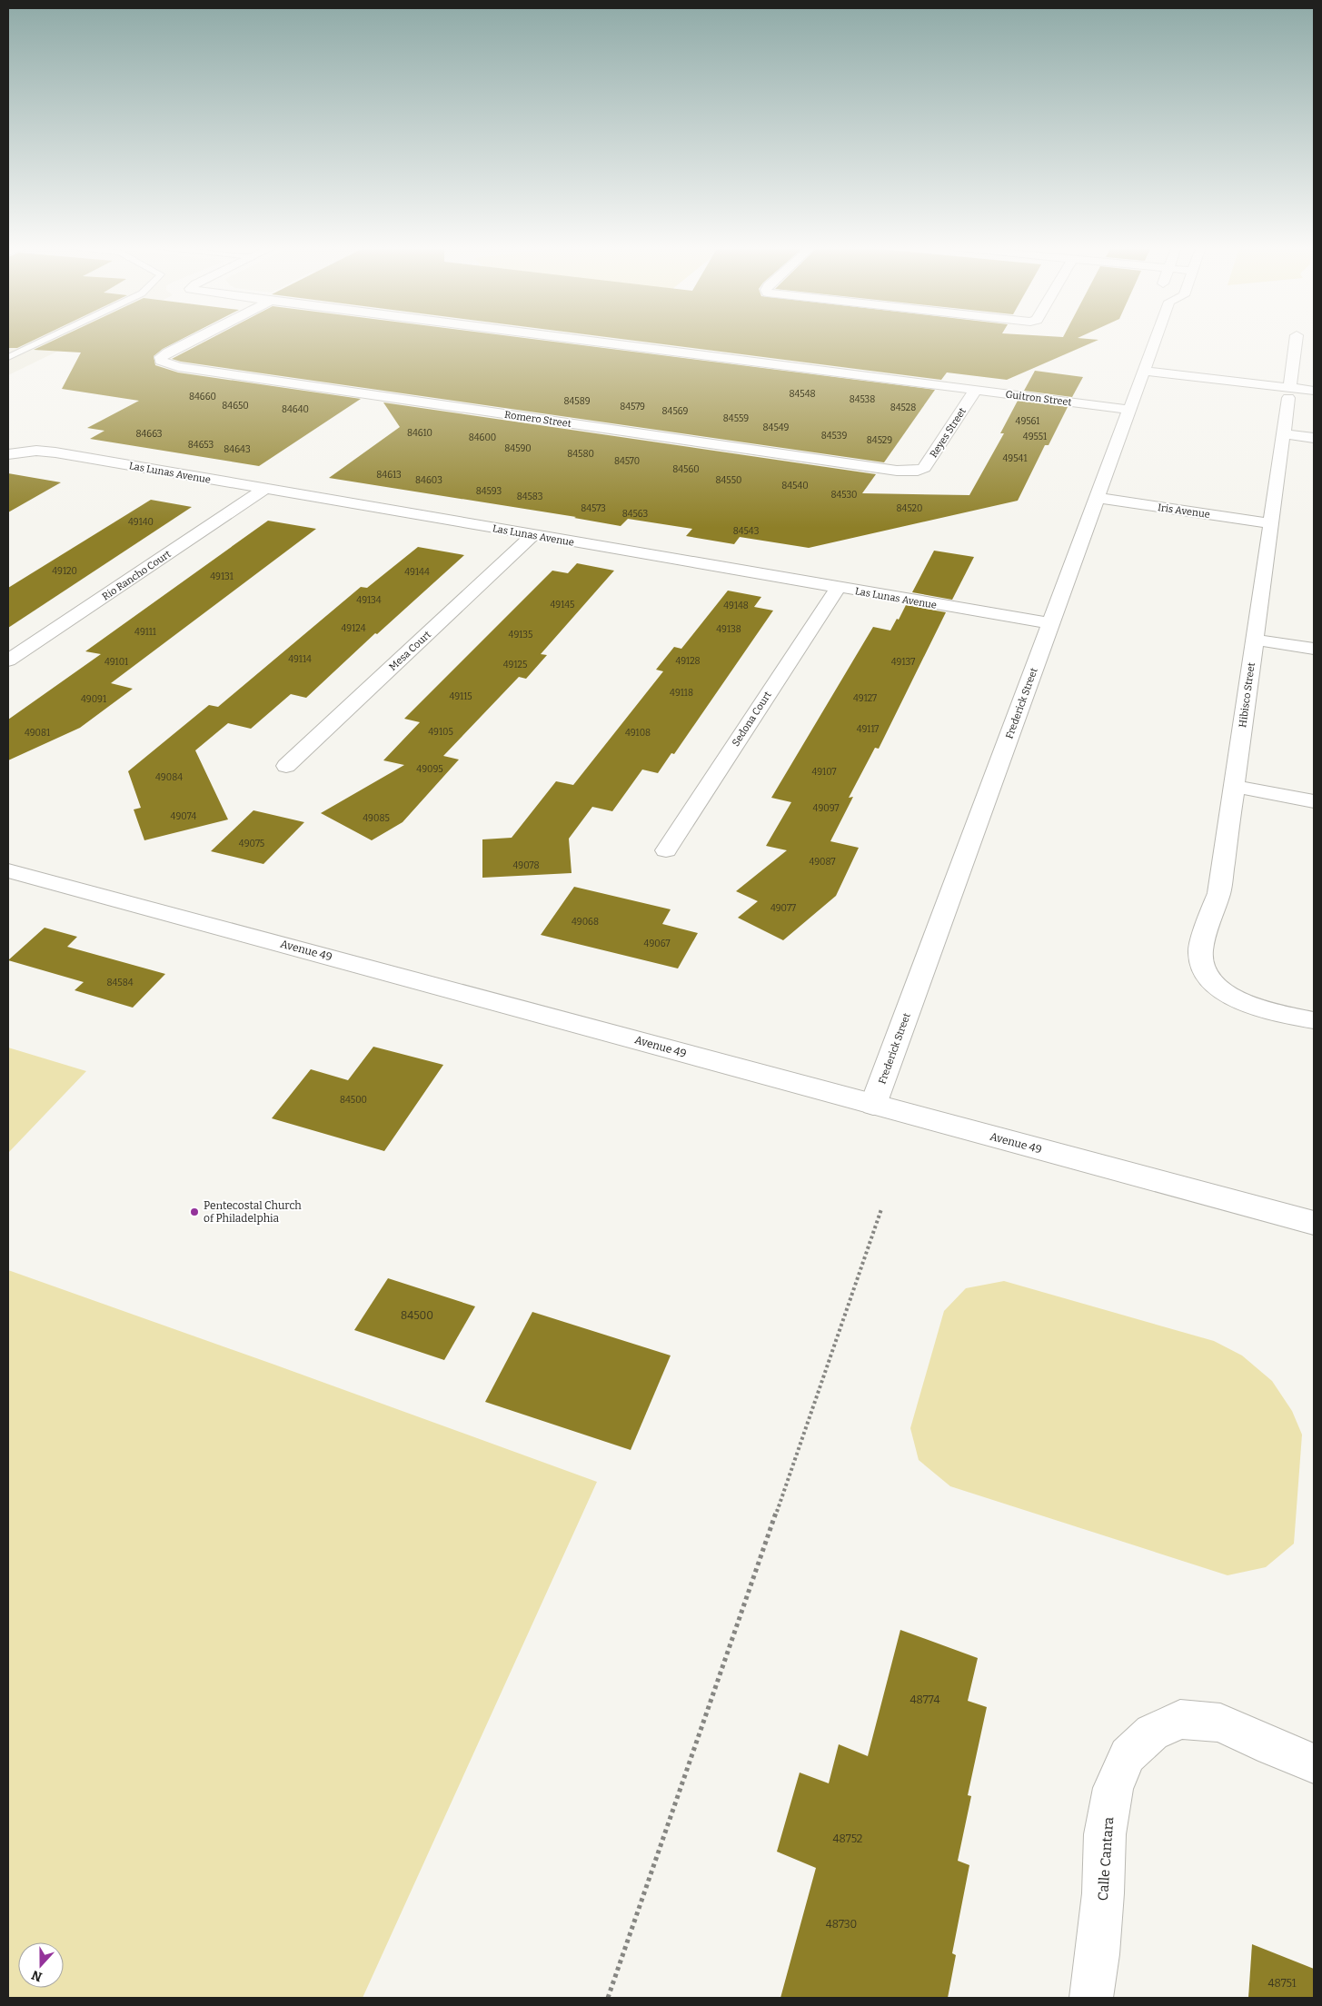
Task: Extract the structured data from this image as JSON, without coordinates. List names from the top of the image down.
{
  "streets": {
    "street": [
      "Guitron Street",
      "Romero Street",
      "Reyes Street",
      "Las Lunas Avenue",
      "Iris Avenue",
      "Rio Rancho Court",
      "Mesa Court",
      "Hibisco Street",
      "Frederick Street",
      "Sedona Court",
      "Avenue 49",
      "Calle Cantara"
    ]
  },
  "crossings": [
    ["Guitron Street", "Reyes Street"],
    ["Guitron Street", "Frederick Street"],
    ["Romero Street", "Reyes Street"],
    ["Las Lunas Avenue", "Rio Rancho Court"],
    ["Las Lunas Avenue", "Mesa Court"],
    ["Las Lunas Avenue", "Frederick Street"],
    ["Las Lunas Avenue", "Sedona Court"],
    ["Iris Avenue", "Hibisco Street"],
    ["Iris Avenue", "Frederick Street"],
    ["Frederick Street", "Avenue 49"]
  ],
  "places": ["Pentecostal Church of Philadelphia"],
  "house_numbers": [
    "84548",
    "84660",
    "84538",
    "84589",
    "84650",
    "84579",
    "84528",
    "84640",
    "84569",
    "84559",
    "49561",
    "84549",
    "84610",
    "84663",
    "84539",
    "49551",
    "84600",
    "84529",
    "84653",
    "84590",
    "84643",
    "84580",
    "49541",
    "84570",
    "84560",
    "84613",
    "84603",
    "84550",
    "84540",
    "84593",
    "84530",
    "84583",
    "84573",
    "84520",
    "84563",
    "49140",
    "84543",
    "49120",
    "49144",
    "49131",
    "49134",
    "49145",
    "49148",
    "49124",
    "49138",
    "49111",
    "49135",
    "49114",
    "49128",
    "49101",
    "49137",
    "49125",
    "49118",
    "49115",
    "49127",
    "49091",
    "49117",
    "49105",
    "49081",
    "49108",
    "49095",
    "49107",
    "49084",
    "49097",
    "49074",
    "49085",
    "49075",
    "49087",
    "49078",
    "49077",
    "49068",
    "49067",
    "84584",
    "84500",
    "84500",
    "48774",
    "48752",
    "48730",
    "48751"
  ],
  "north": "bottom"
}
